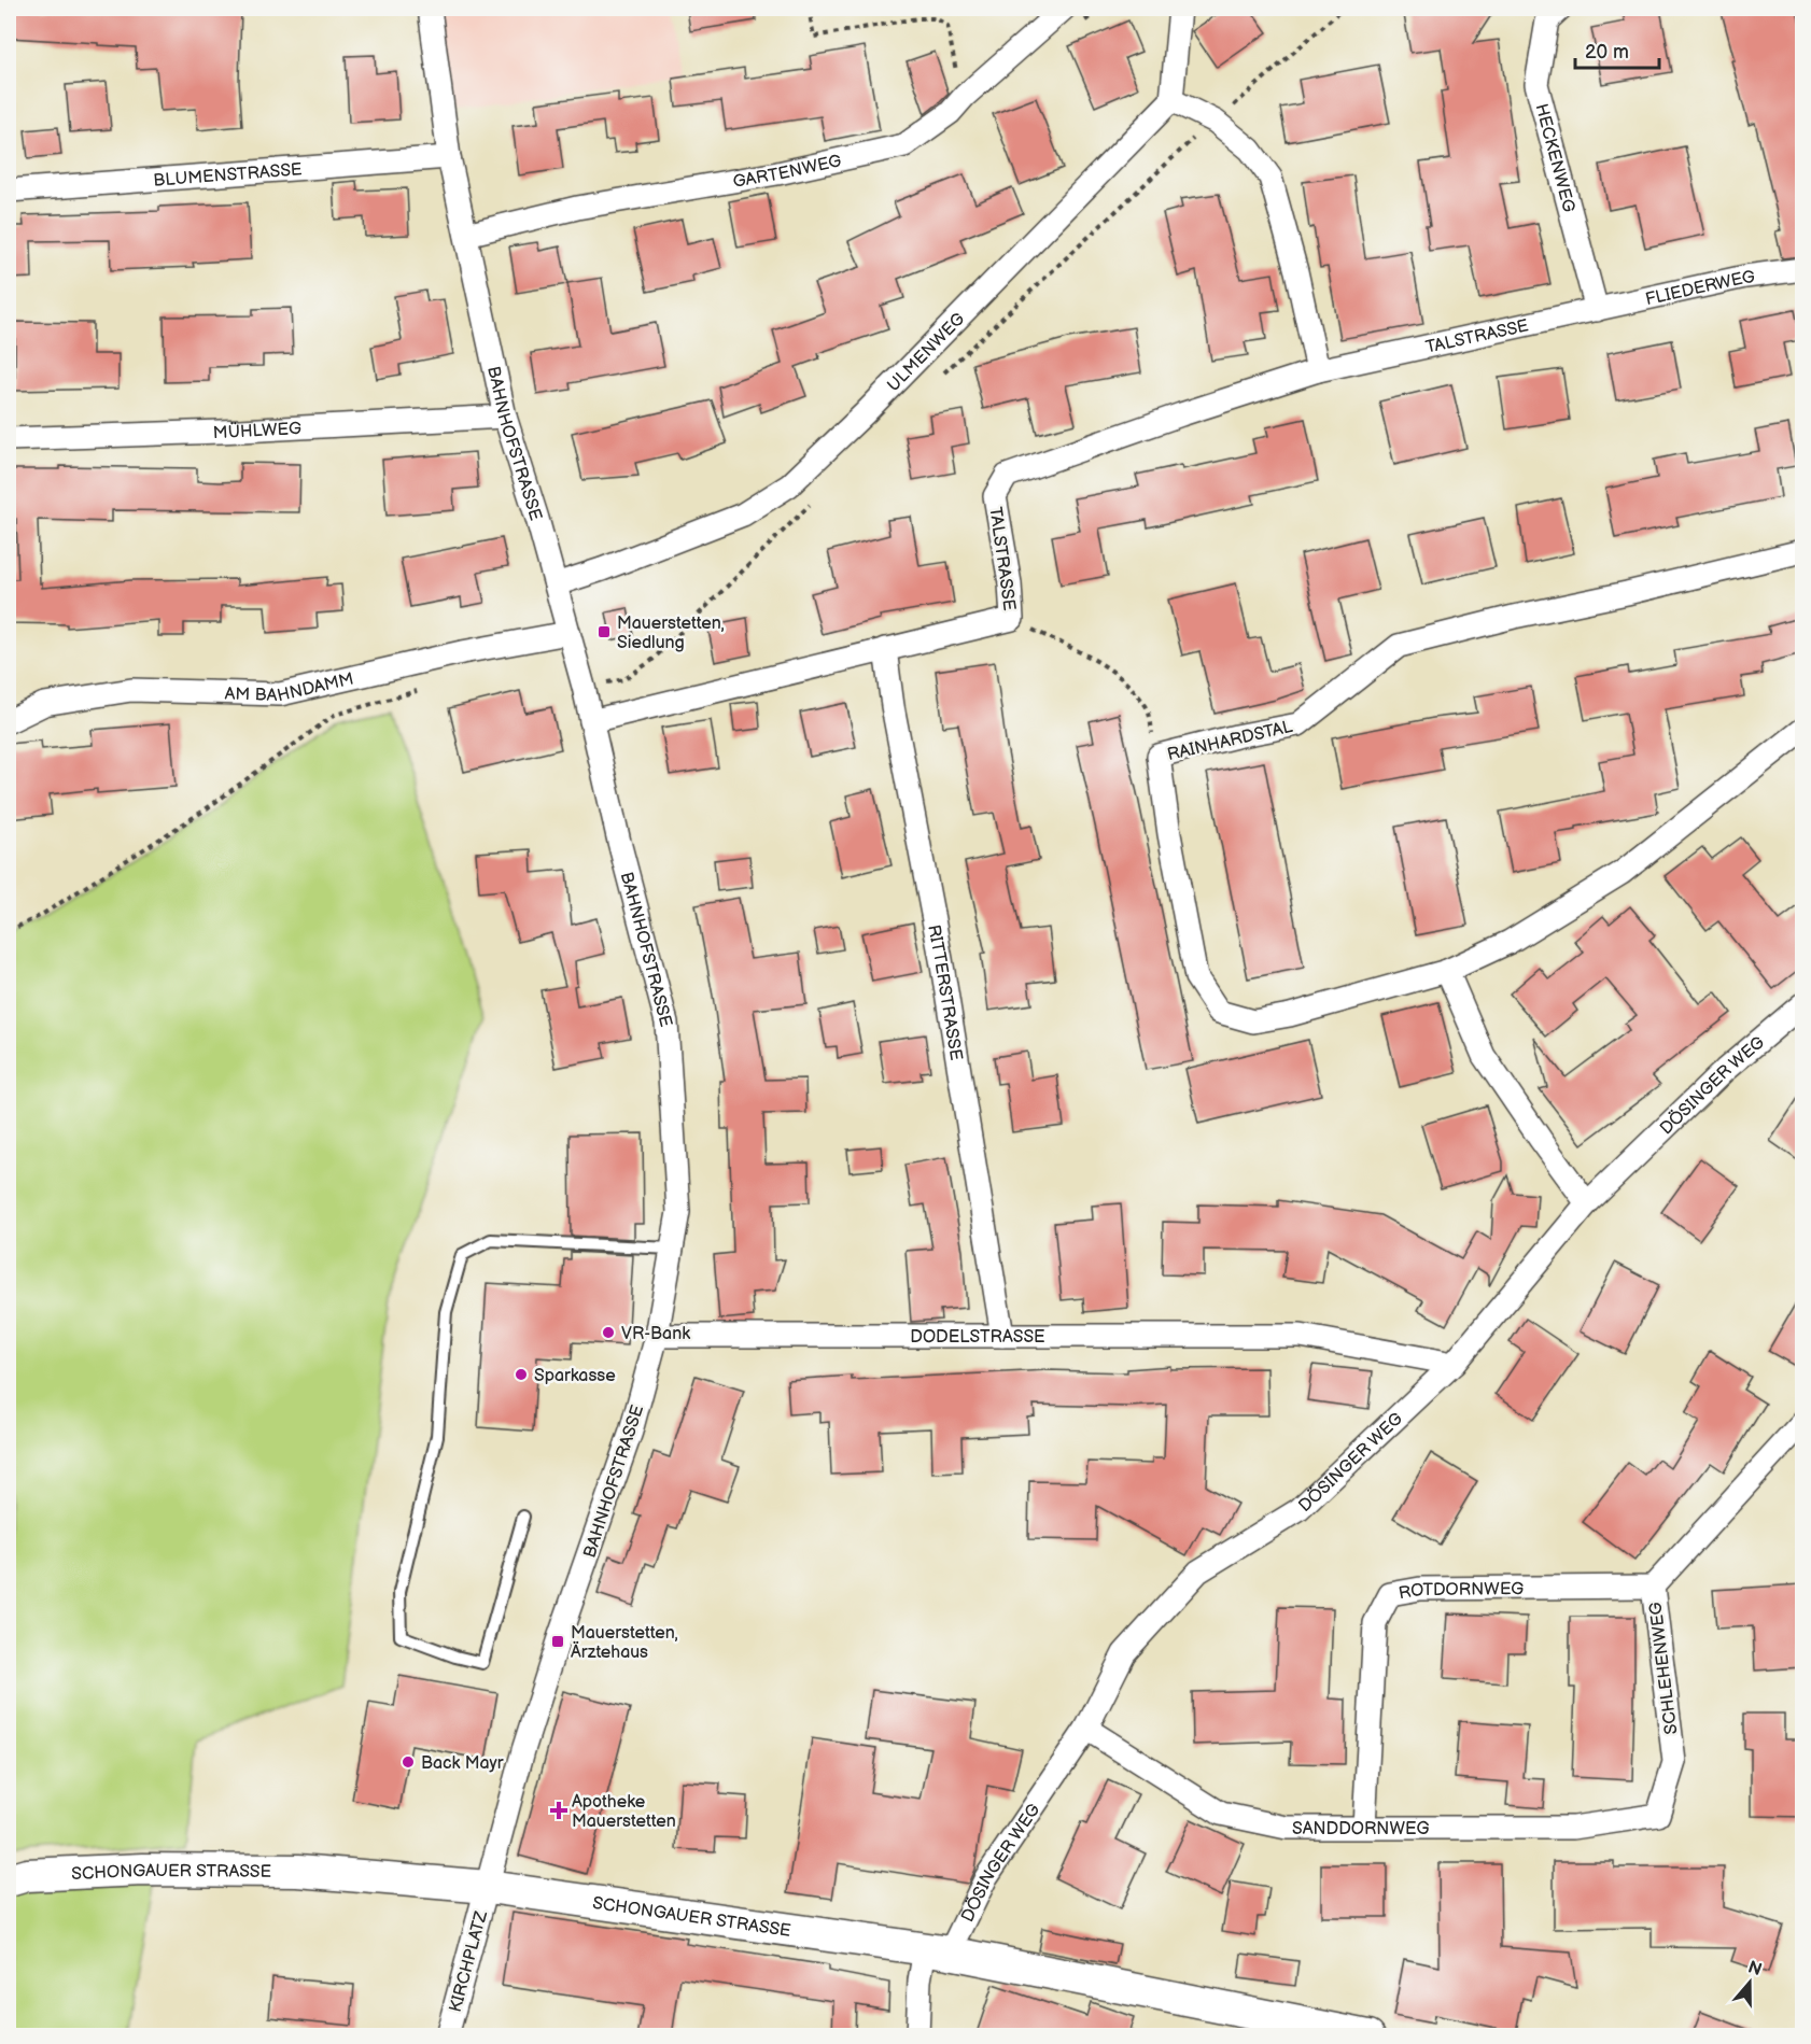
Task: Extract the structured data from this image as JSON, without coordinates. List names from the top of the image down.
{
  "streets": {
    "main road": ["SCHONGAUER STRASSE"],
    "street": [
      "HECKENWEG",
      "GARTENWEG",
      "BLUMENSTRASSE",
      "FLIEDERWEG",
      "TALSTRASSE",
      "ULMENWEG",
      "MÜHLWEG",
      "BAHNHOFSTRASSE",
      "AM BAHNDAMM",
      "RAINHARDSTAL",
      "RITTERSTRASSE",
      "DÖSINGER WEG",
      "DODELSTRASSE",
      "ROTDORNWEG",
      "SCHLEHENWEG",
      "SANDDORNWEG",
      "KIRCHPLATZ"
    ]
  },
  "crossings": [
    ["HECKENWEG", "FLIEDERWEG"],
    ["HECKENWEG", "TALSTRASSE"],
    ["GARTENWEG", "BAHNHOFSTRASSE"],
    ["BLUMENSTRASSE", "BAHNHOFSTRASSE"],
    ["FLIEDERWEG", "TALSTRASSE"],
    ["TALSTRASSE", "BAHNHOFSTRASSE"],
    ["TALSTRASSE", "RITTERSTRASSE"],
    ["ULMENWEG", "BAHNHOFSTRASSE"],
    ["MÜHLWEG", "BAHNHOFSTRASSE"],
    ["BAHNHOFSTRASSE", "AM BAHNDAMM"],
    ["BAHNHOFSTRASSE", "DODELSTRASSE"],
    ["BAHNHOFSTRASSE", "SCHONGAUER STRASSE"],
    ["BAHNHOFSTRASSE", "KIRCHPLATZ"],
    ["RITTERSTRASSE", "DODELSTRASSE"],
    ["DÖSINGER WEG", "DODELSTRASSE"],
    ["DÖSINGER WEG", "SANDDORNWEG"],
    ["DÖSINGER WEG", "SCHONGAUER STRASSE"],
    ["ROTDORNWEG", "SCHLEHENWEG"],
    ["ROTDORNWEG", "SANDDORNWEG"],
    ["SCHLEHENWEG", "SANDDORNWEG"],
    ["SCHONGAUER STRASSE", "KIRCHPLATZ"]
  ],
  "places": {
    "transit": ["Mauerstetten, Siedlung", "Mauerstetten, Ärztehaus"],
    "other": ["VR-Bank", "Sparkasse", "Back Mayr"],
    "health": ["Apotheke Mauerstetten"]
  },
  "scale_bar": "20 m",
  "north": "top"
}
